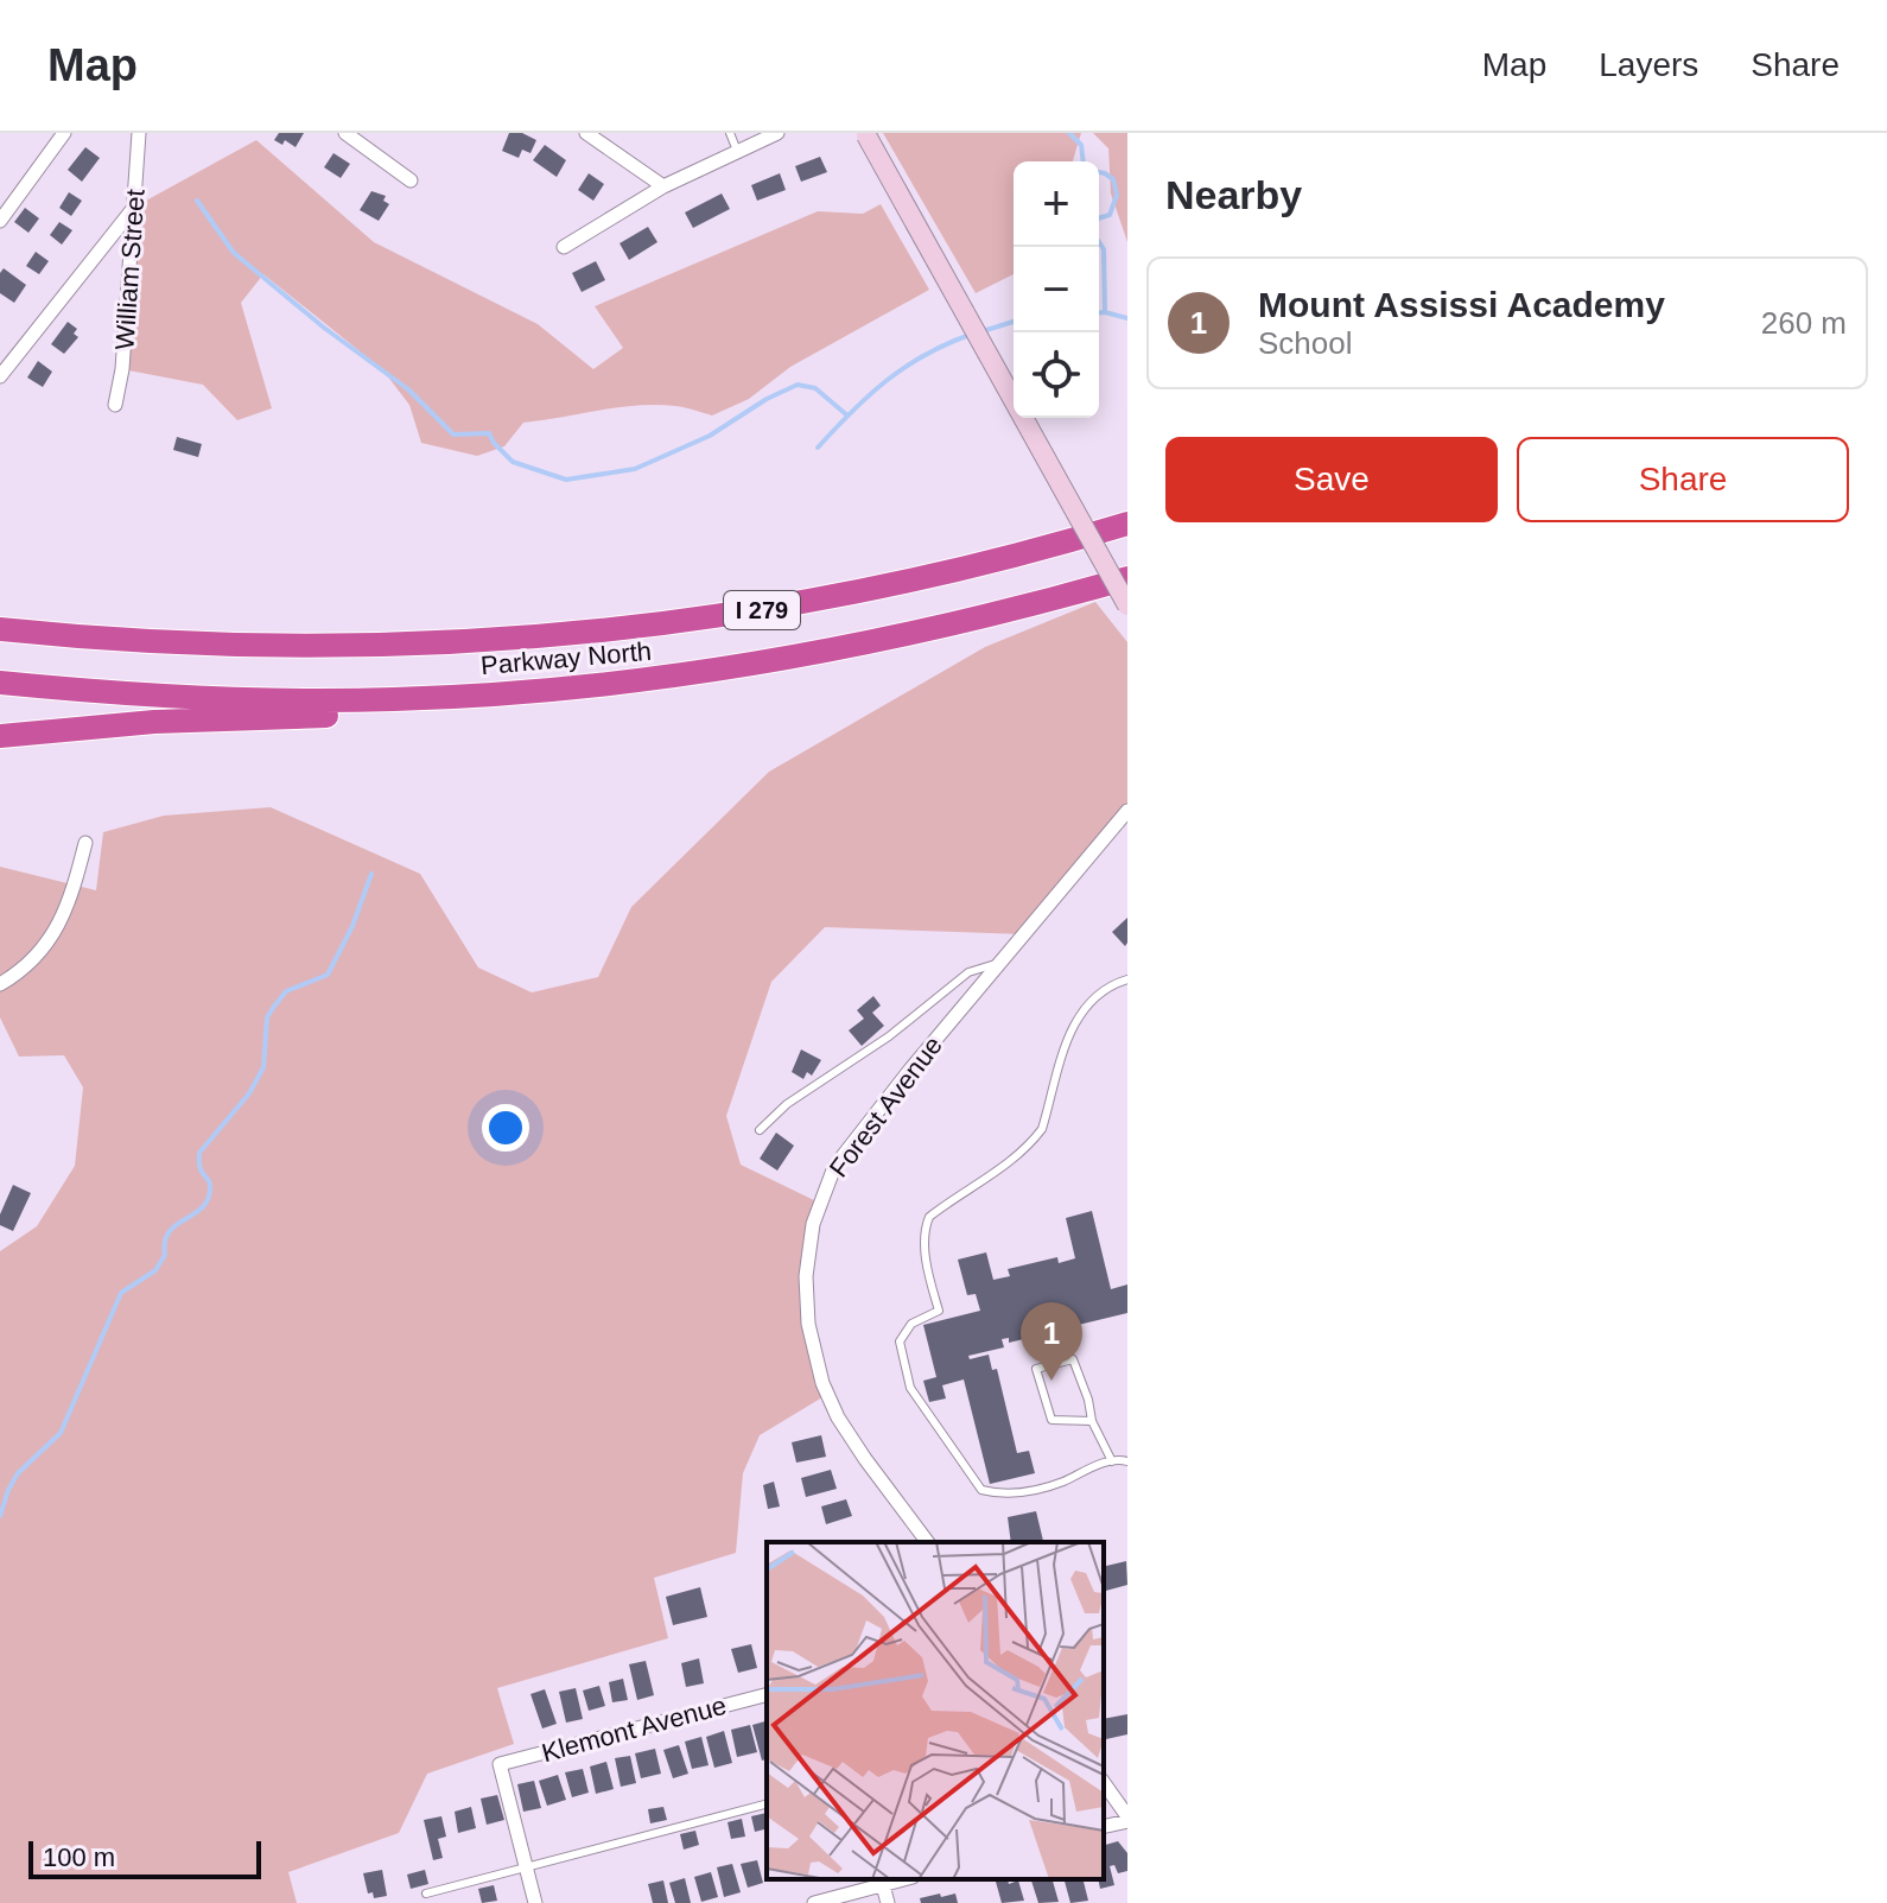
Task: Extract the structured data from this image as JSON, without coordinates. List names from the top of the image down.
{
  "streets": {
    "highway": ["I 279", "Parkway North"],
    "street": ["William Street", "Forest Avenue", "Klemont Avenue"]
  },
  "scale_bar": "100 m",
  "page": {
    "header": "Map",
    "nav": ["Map", "Layers", "Share"],
    "heading": "Nearby",
    "map_buttons": ["+", "−"],
    "list": [
      {
        "mark": "1",
        "name": "Mount Assissi Academy",
        "note": "School",
        "value": "260 m"
      }
    ],
    "buttons": ["Save", "Share"],
    "pins": "1",
    "scale": "100 m"
  }
}
